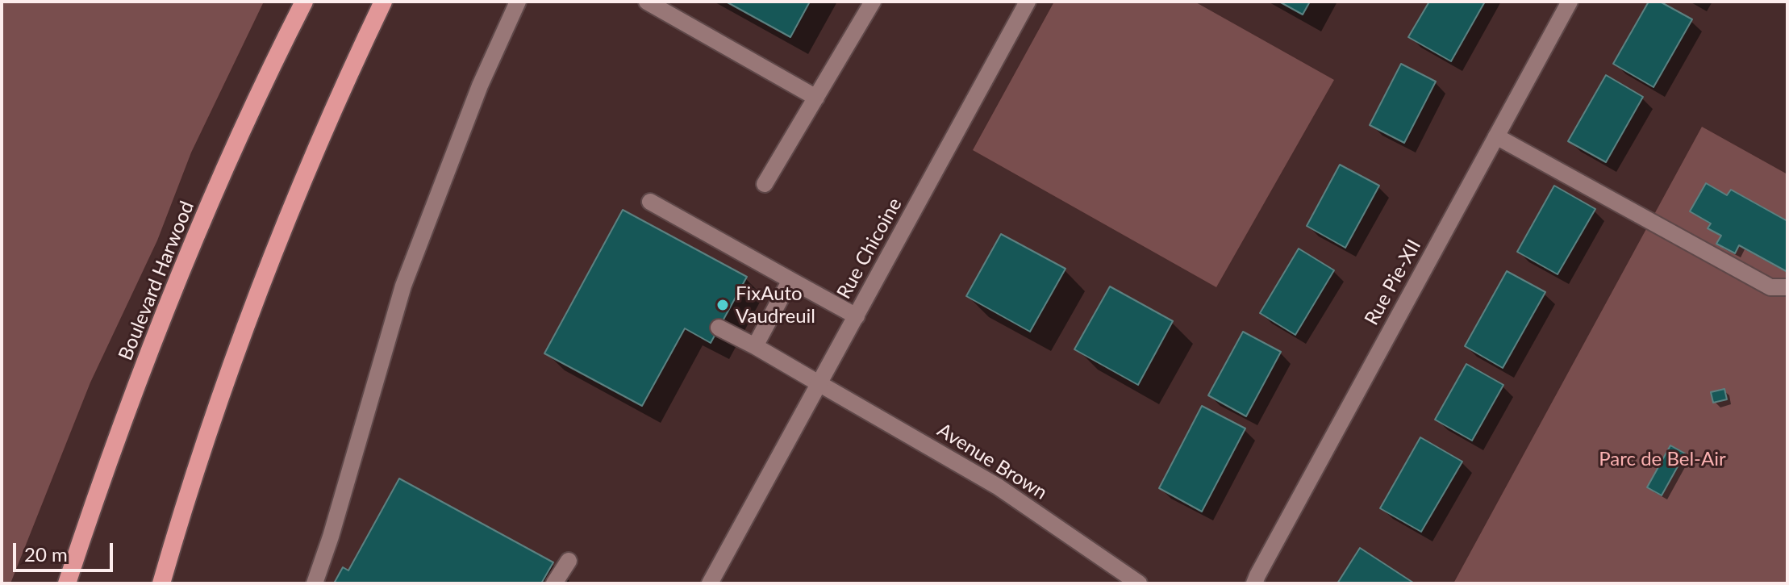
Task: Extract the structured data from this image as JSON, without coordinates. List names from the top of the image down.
{
  "streets": {
    "highway": ["Boulevard Harwood"],
    "street": ["Rue Chicoine", "Rue Pie-XII", "Avenue Brown"]
  },
  "crossings": [
    ["Rue Chicoine", "Avenue Brown"]
  ],
  "parks": ["Parc de Bel-Air"],
  "places": ["FixAuto Vaudreuil"],
  "scale_bar": "20 m"
}
